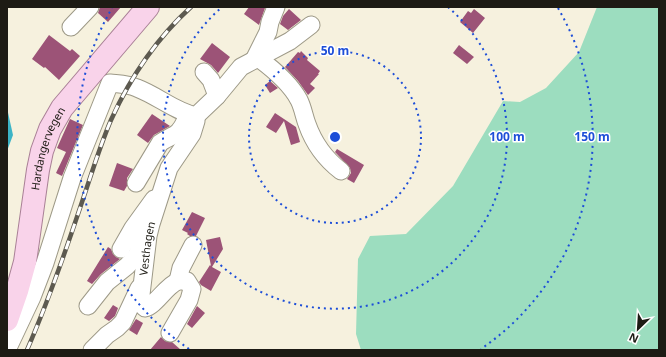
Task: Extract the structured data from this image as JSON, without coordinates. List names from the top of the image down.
{
  "streets": {
    "main road": ["Hardangervegen"],
    "street": ["Vesthagen"]
  },
  "north": "bottom left",
  "rings": ["50 m", "100 m", "150 m"]
}
